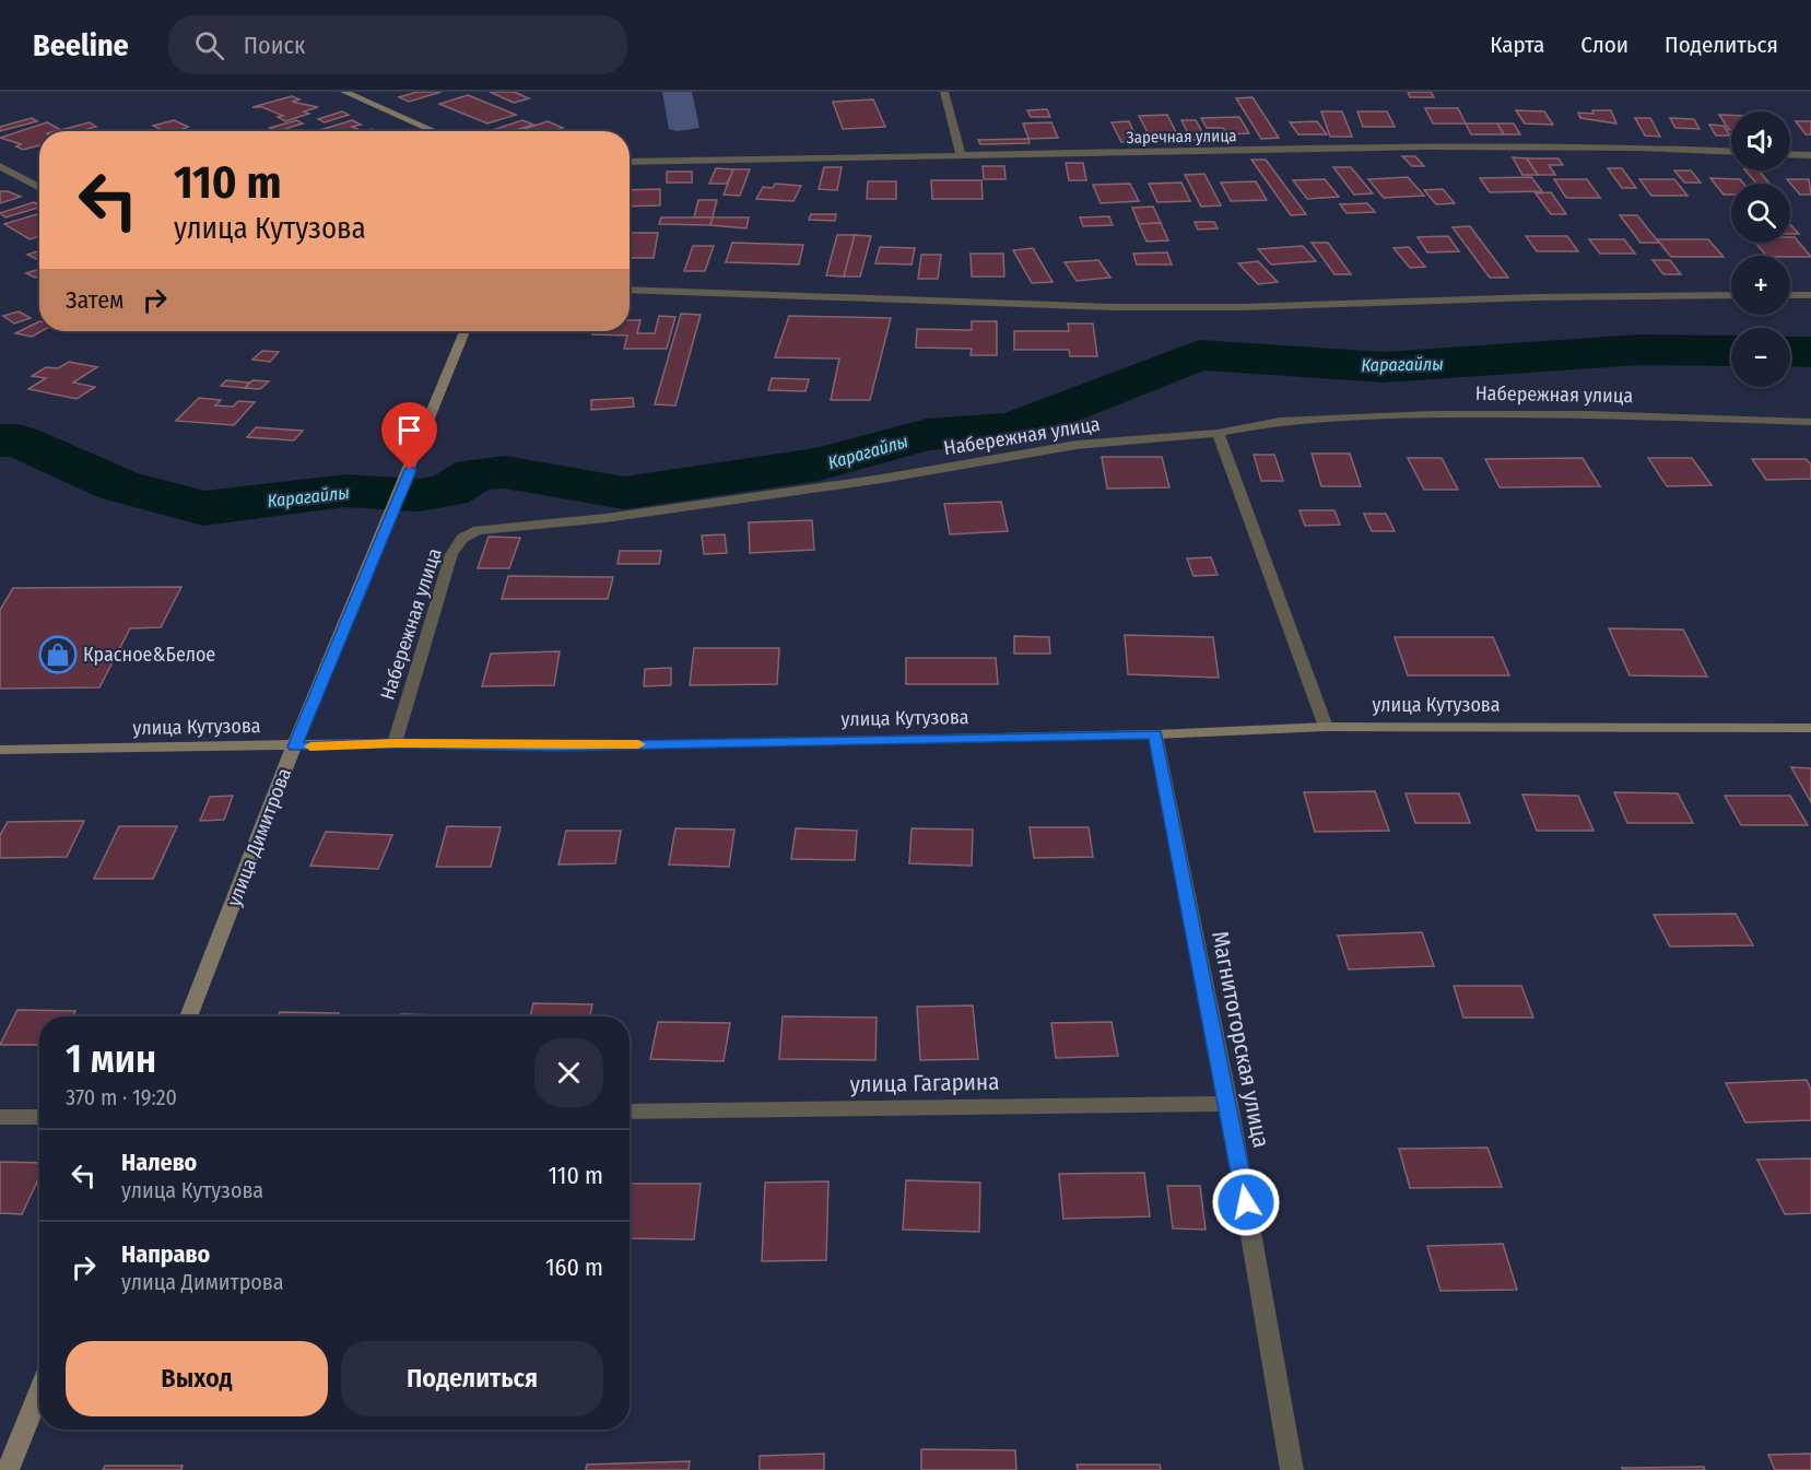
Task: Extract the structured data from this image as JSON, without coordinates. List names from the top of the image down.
{
  "streets": {
    "main road": ["улица Кутузова", "улица Димитрова"],
    "street": [
      "Заречная улица",
      "Набережная улица",
      "Магнитогорская улица",
      "улица Гагарина"
    ]
  },
  "crossings": [
    ["Набережная улица", "улица Кутузова"],
    ["улица Кутузова", "улица Димитрова"],
    ["улица Кутузова", "Магнитогорская улица"],
    ["Магнитогорская улица", "улица Гагарина"]
  ],
  "water": ["Карагайлы"],
  "places": {
    "shop": ["Красное&Белое"]
  },
  "page": {
    "header": "Beeline",
    "search": "Поиск",
    "nav": ["Карта", "Слои", "Поделиться"],
    "map_buttons": ["+", "−"],
    "turn": ["110 m", "улица Кутузова"],
    "then": "Затем",
    "heading": ["1 мин", "370 m · 19:20"],
    "list": [
      {
        "name": "Налево",
        "note": "улица Кутузова",
        "value": "110 m"
      },
      {
        "name": "Направо",
        "note": "улица Димитрова",
        "value": "160 m"
      }
    ],
    "buttons": ["Выход", "Поделиться"]
  }
}
